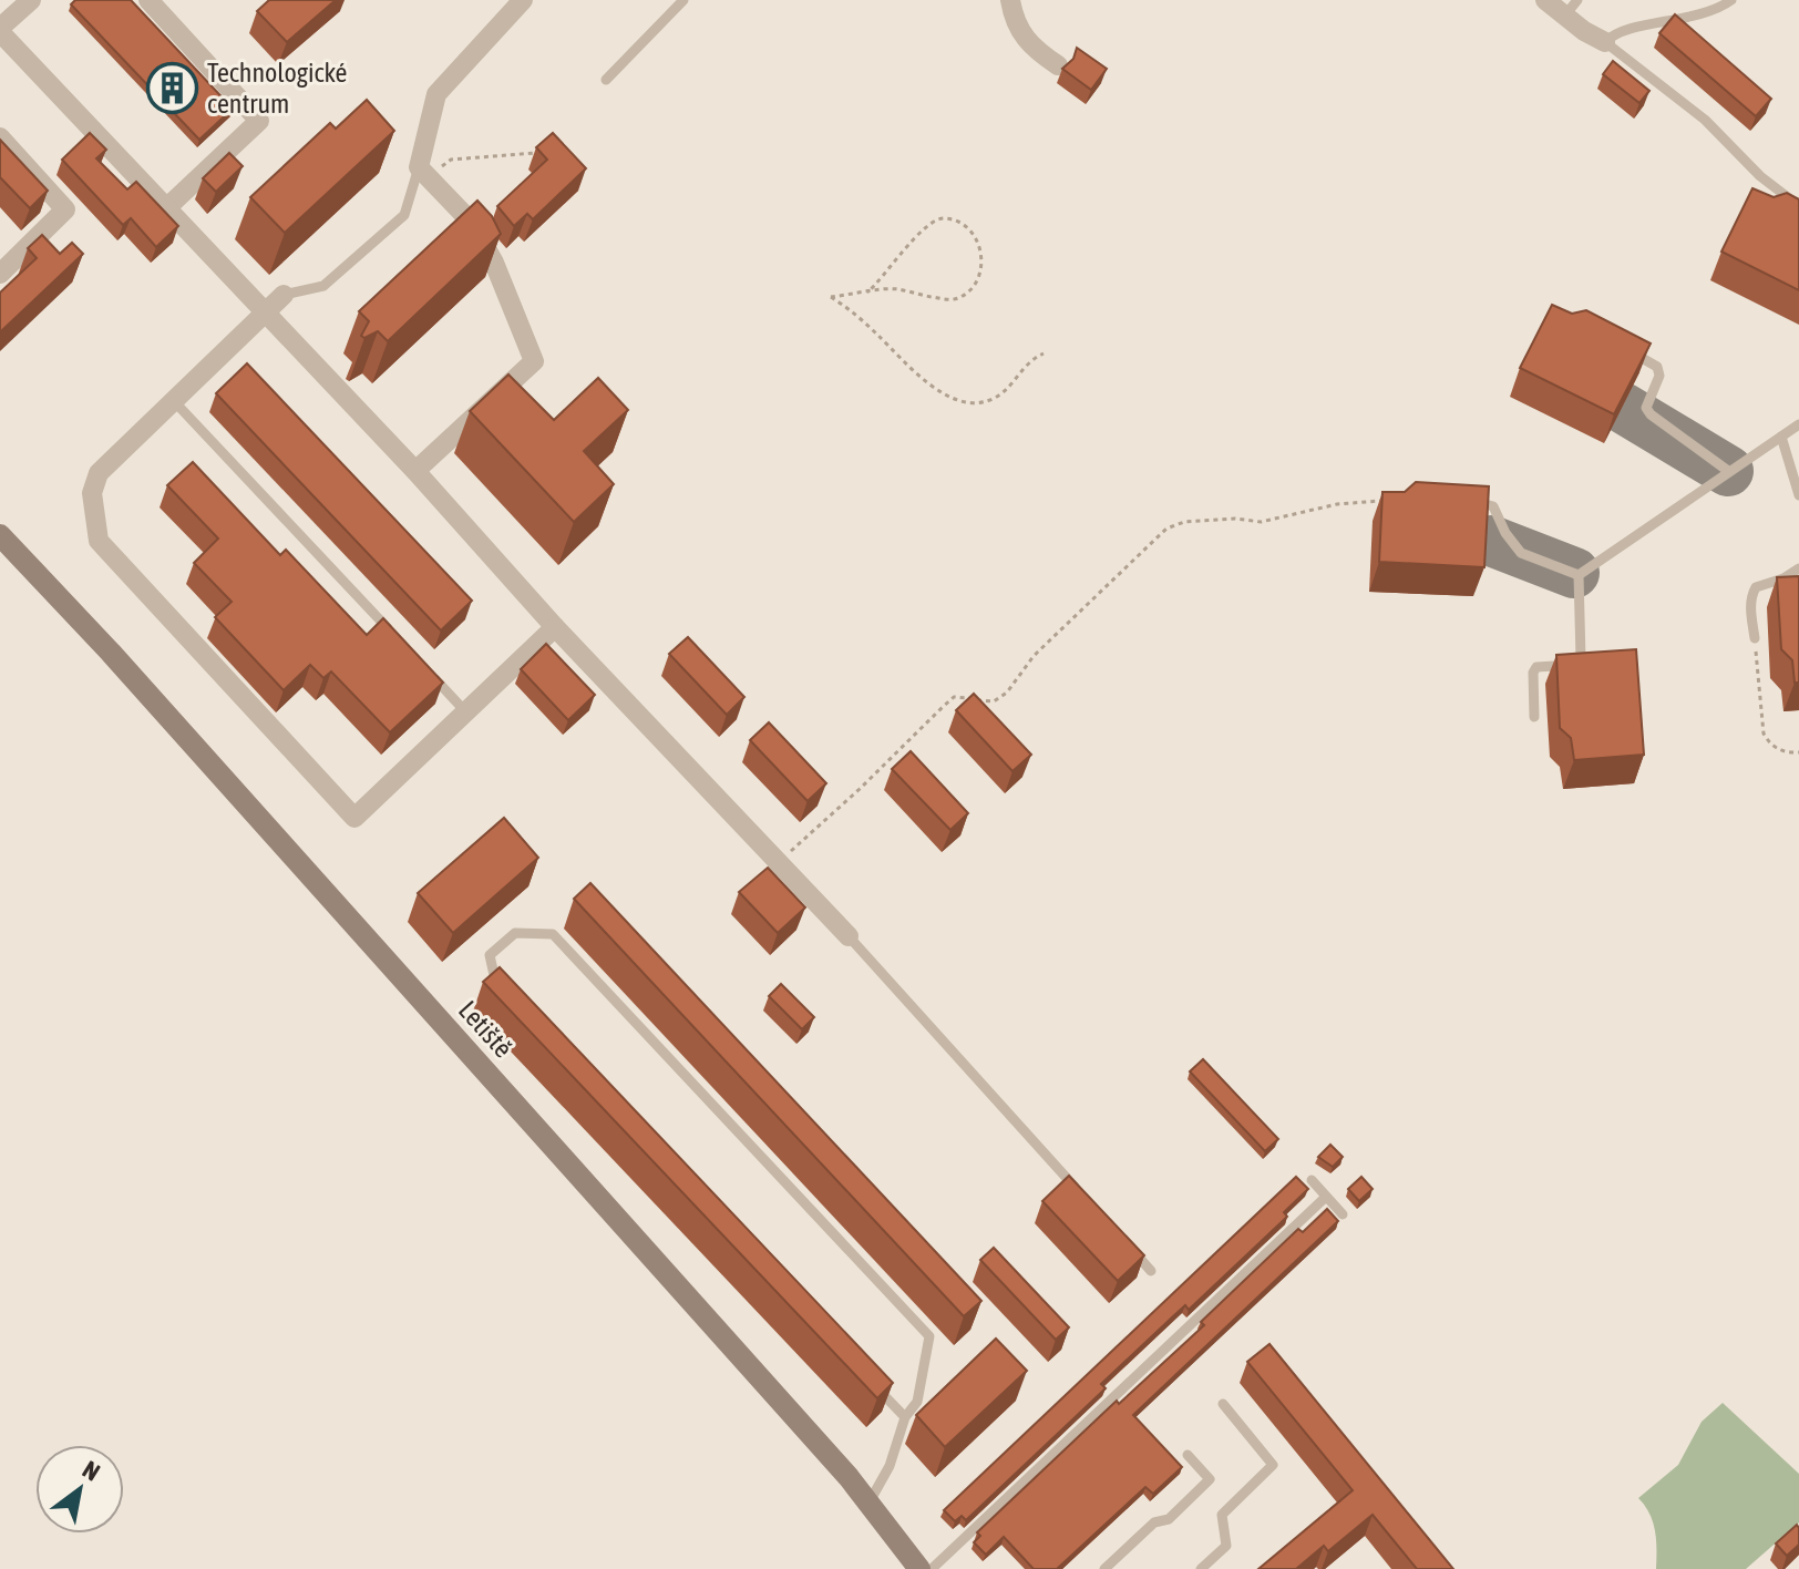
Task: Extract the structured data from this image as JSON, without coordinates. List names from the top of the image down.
{
  "streets": {
    "street": ["Letiště"]
  },
  "places": {
    "building": ["Technologické centrum"]
  },
  "north": "top right"
}
